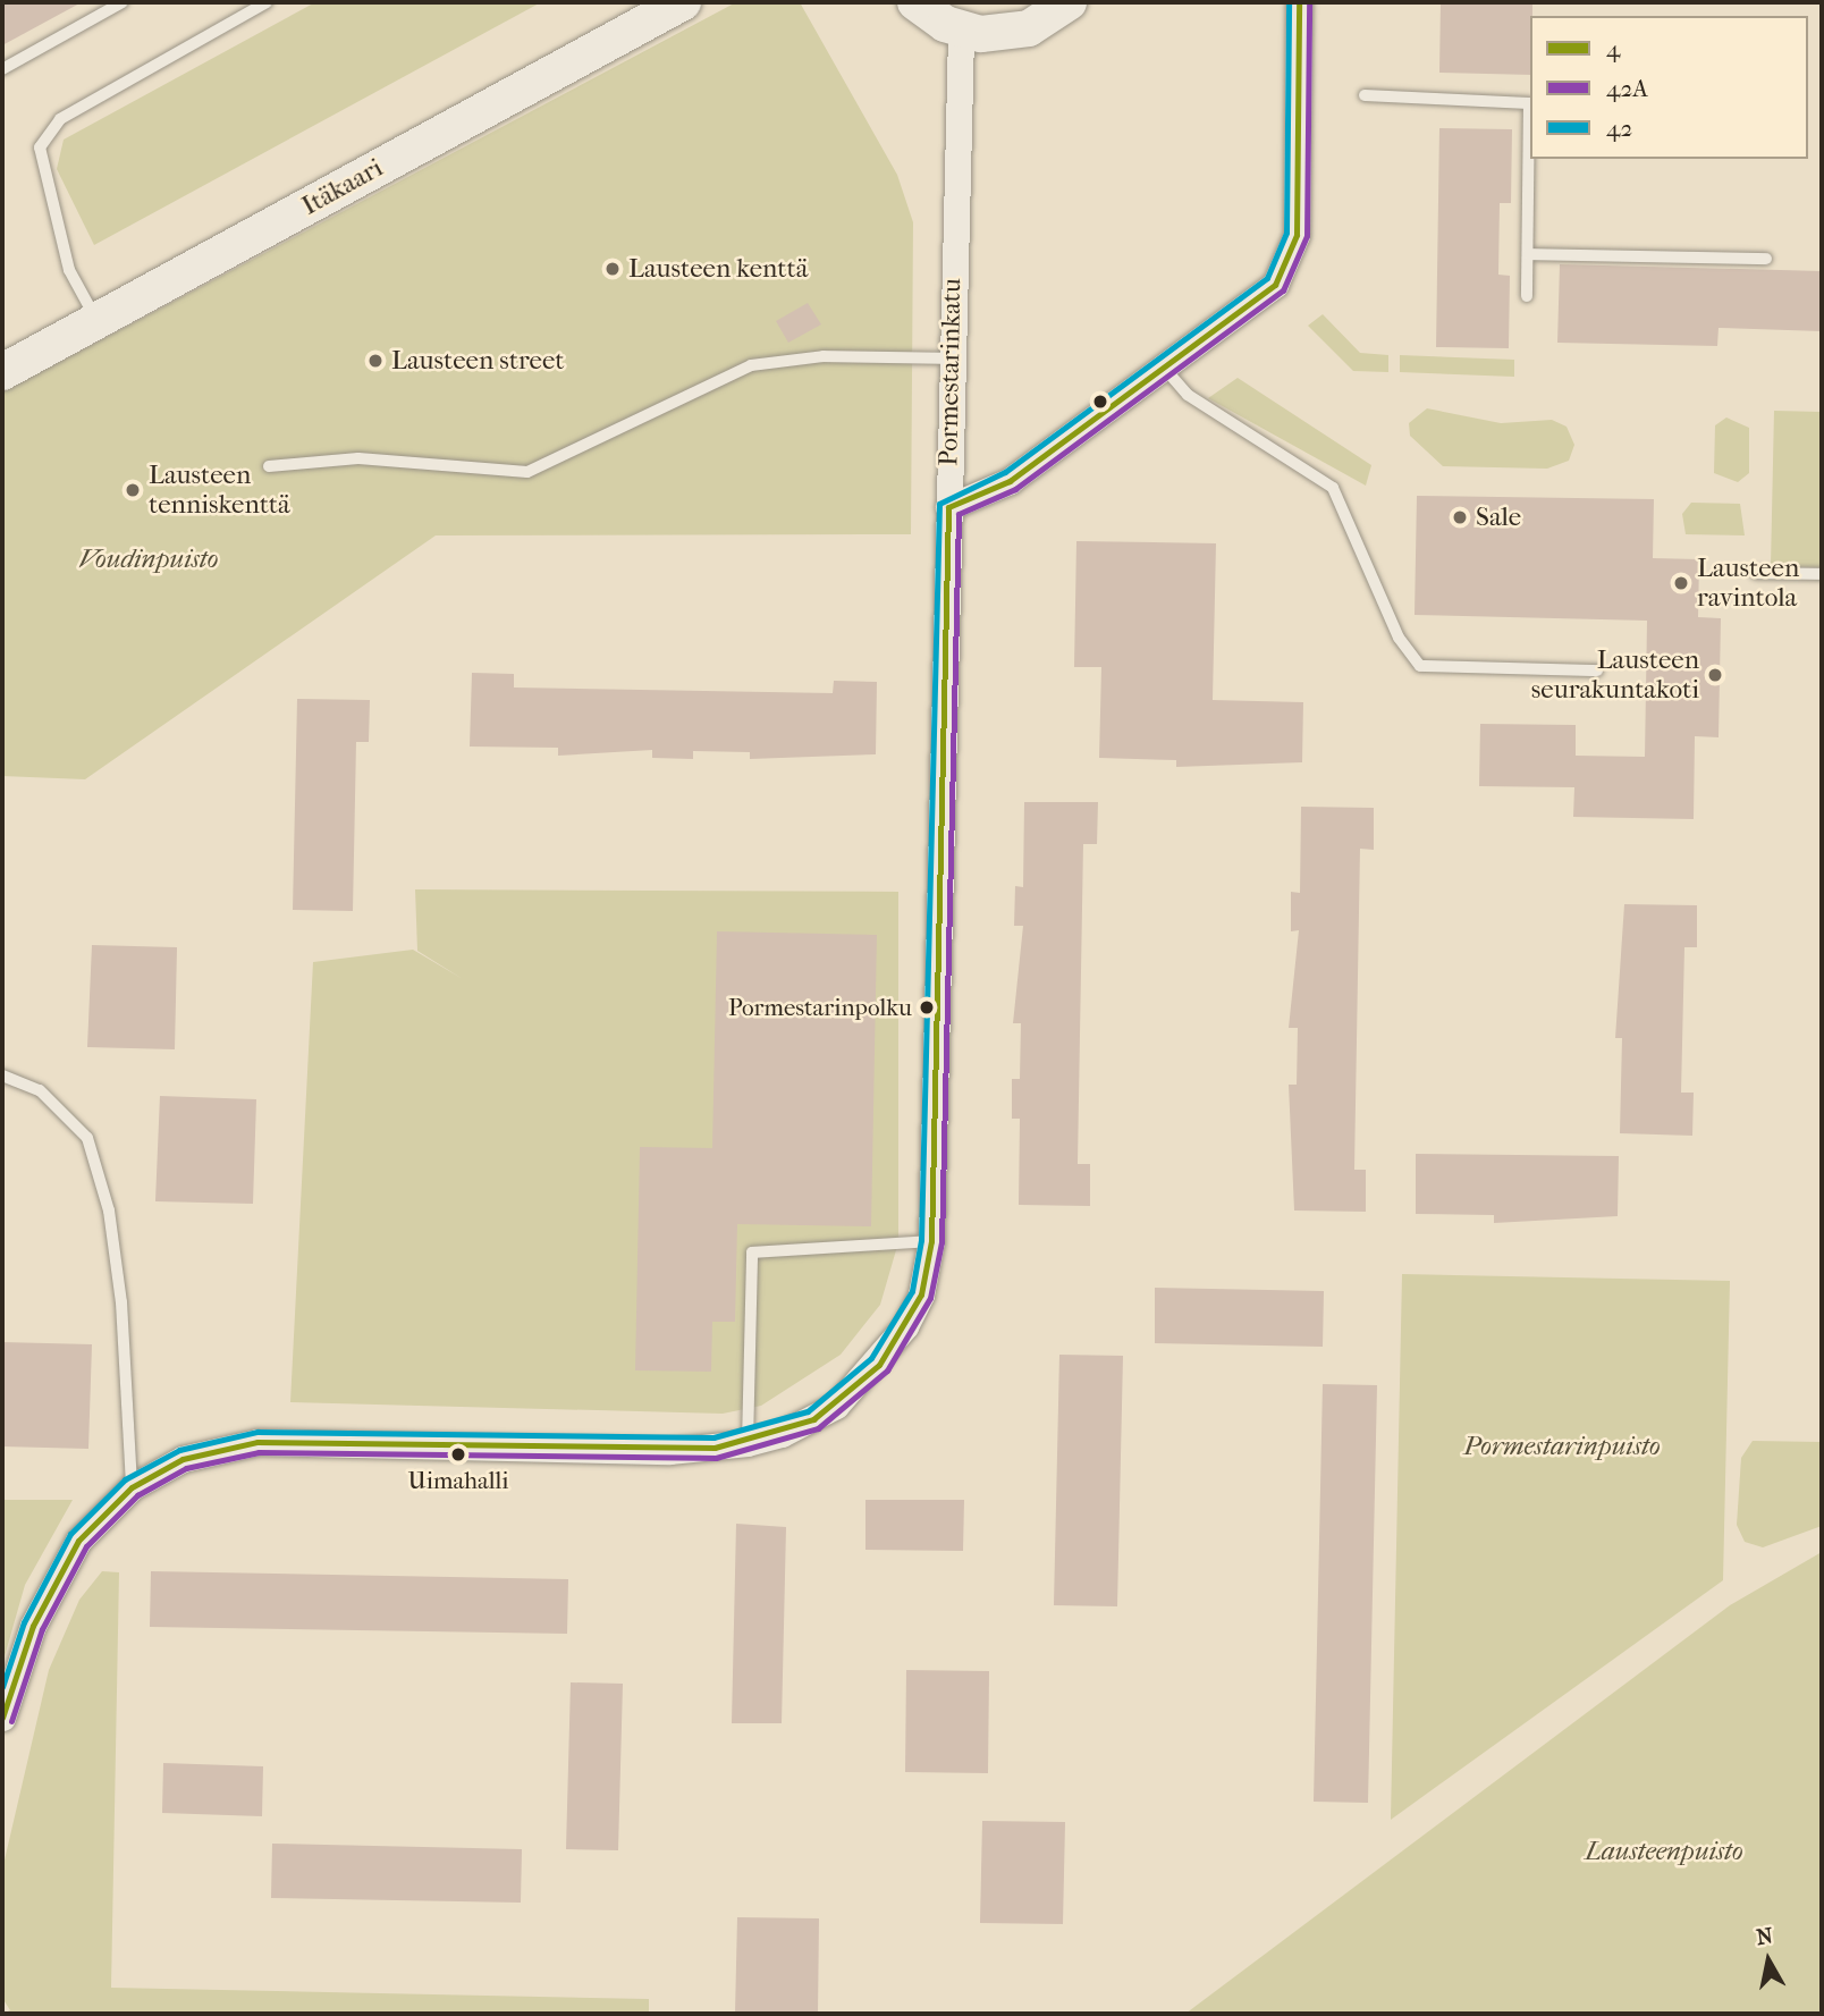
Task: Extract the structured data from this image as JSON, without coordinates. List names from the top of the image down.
{
  "streets": {
    "street": ["Itäkaari", "Pormestarinkatu"]
  },
  "parks": ["Voudinpuisto", "Pormestarinpuisto", "Lausteenpuisto"],
  "places": [
    "Lausteen kenttä",
    "Lausteen street",
    "Lausteen tenniskenttä",
    "Sale",
    "Lausteen ravintola",
    "Lausteen seurakuntakoti",
    "Pormestarinpolku",
    "Uimahalli"
  ],
  "lines": ["transit line 4", "transit line 42A", "transit line 42"],
  "legend": ["4", "42A", "42"],
  "north": "top"
}
